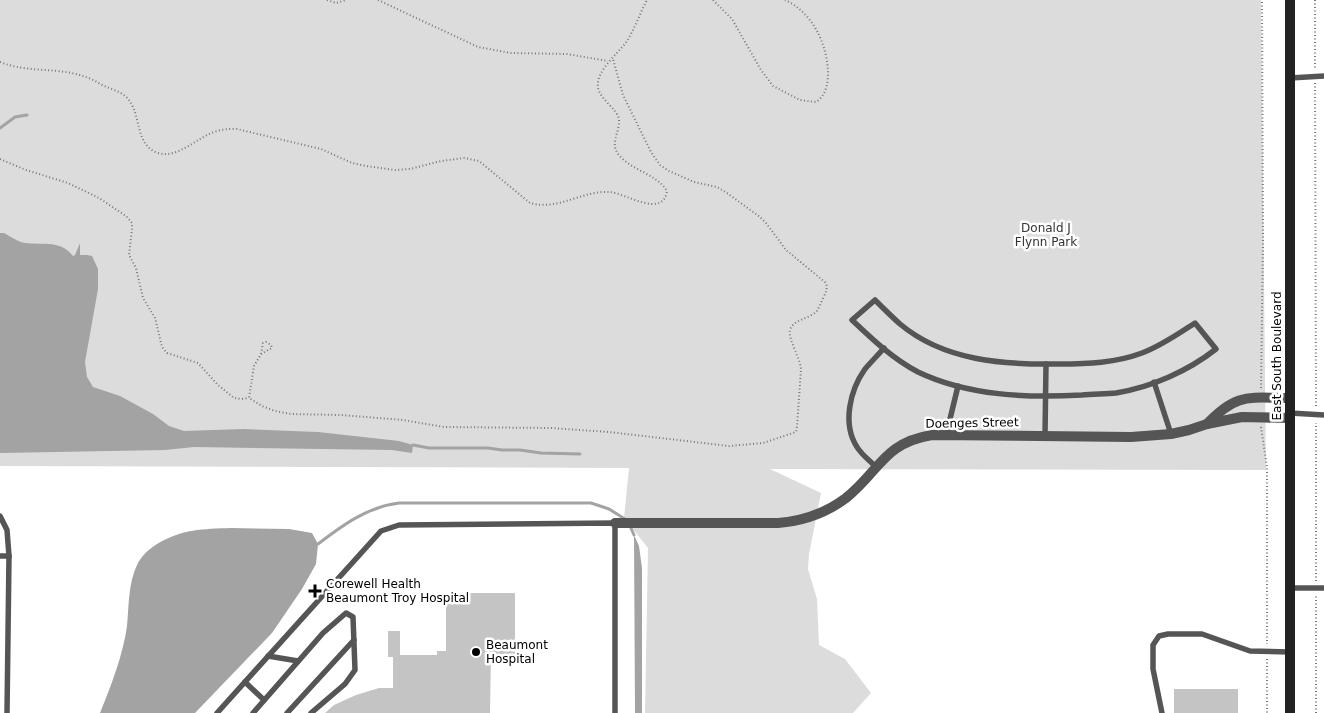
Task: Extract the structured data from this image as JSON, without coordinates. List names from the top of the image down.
{
  "streets": {
    "street": ["East South Boulevard", "Doenges Street"]
  },
  "crossings": [
    ["East South Boulevard", "Doenges Street"]
  ],
  "parks": ["Donald J Flynn Park"],
  "places": {
    "health": ["Corewell Health Beaumont Troy Hospital"],
    "other": ["Beaumont Hospital"]
  }
}
